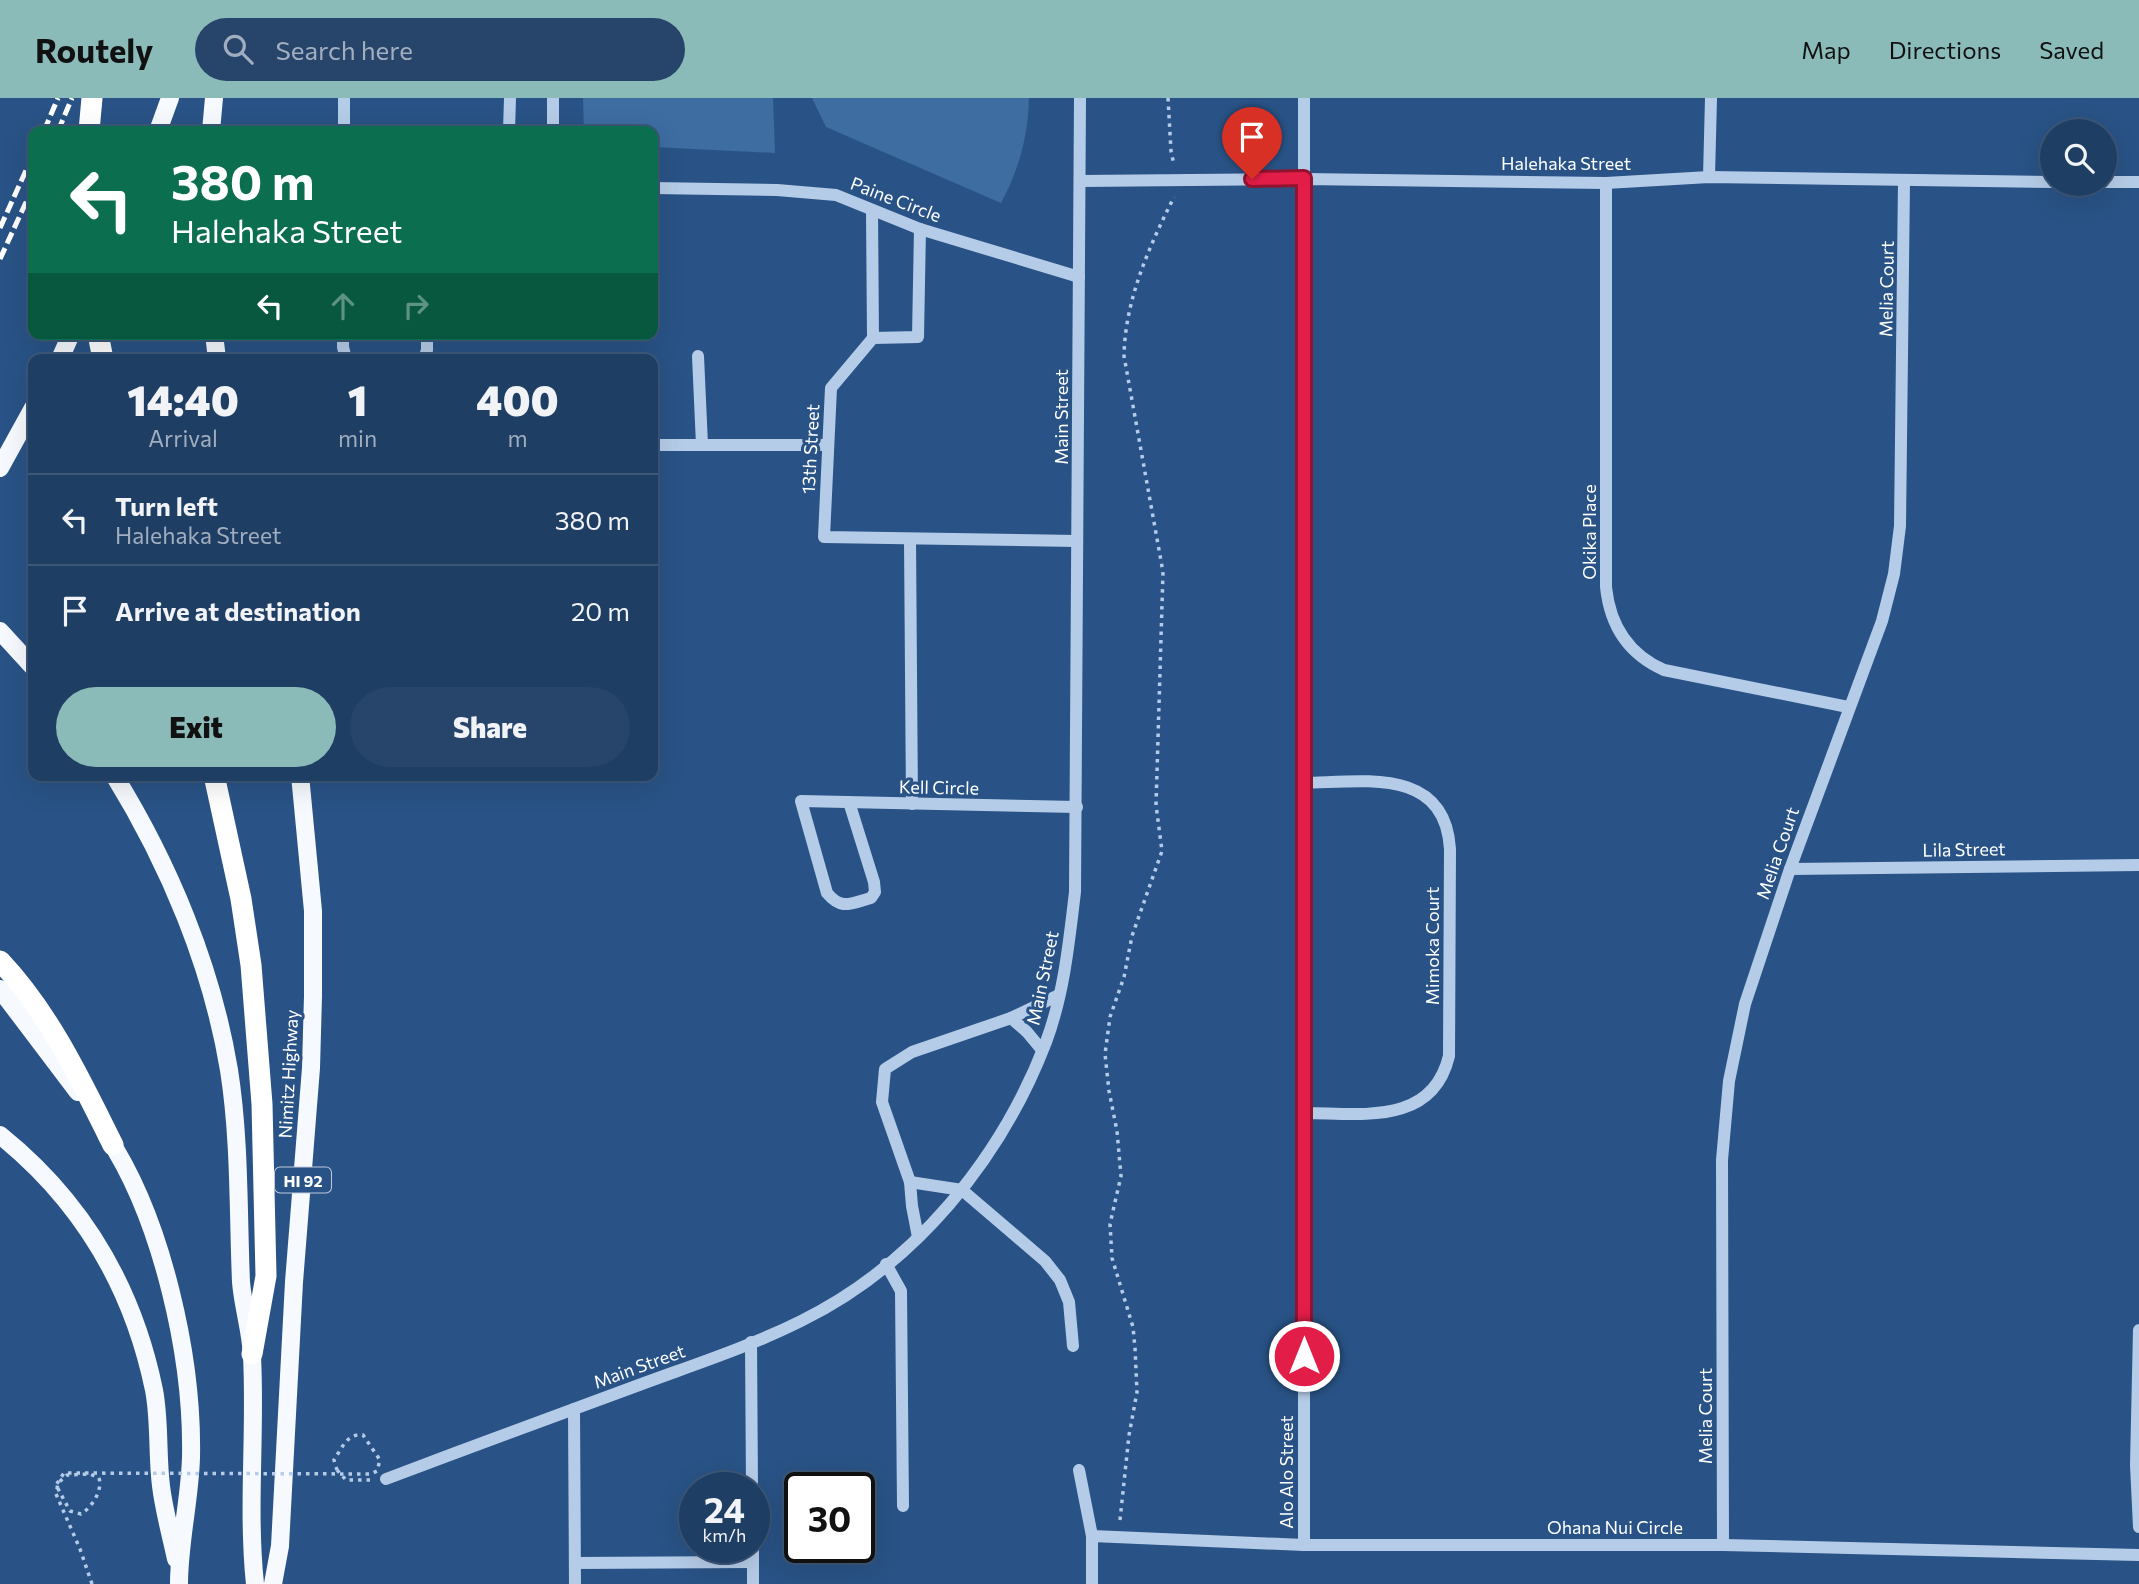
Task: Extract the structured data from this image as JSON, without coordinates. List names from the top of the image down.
{
  "streets": {
    "main road": ["Nimitz Highway", "HI 92"],
    "street": [
      "Halehaka Street",
      "Paine Circle",
      "Melia Court",
      "Main Street",
      "13th Street",
      "Okika Place",
      "Kell Circle",
      "Lila Street",
      "Mimoka Court",
      "Alo Alo Street",
      "Ohana Nui Circle"
    ]
  },
  "crossings": [
    ["Halehaka Street", "Melia Court"],
    ["Halehaka Street", "Main Street"],
    ["Halehaka Street", "Okika Place"],
    ["Halehaka Street", "Alo Alo Street"],
    ["Paine Circle", "Main Street"],
    ["Melia Court", "Okika Place"],
    ["Melia Court", "Lila Street"],
    ["Melia Court", "Ohana Nui Circle"],
    ["Main Street", "Kell Circle"],
    ["Mimoka Court", "Alo Alo Street"],
    ["Alo Alo Street", "Ohana Nui Circle"]
  ],
  "page": {
    "header": "Routely",
    "search": "Search here",
    "nav": ["Map", "Directions", "Saved"],
    "turn": ["380 m", "Halehaka Street"],
    "eta": [
      "14:40",
      "Arrival",
      "1",
      "min",
      "400",
      "m"
    ],
    "list": [
      {
        "name": "Turn left",
        "note": "Halehaka Street",
        "value": "380 m"
      },
      {
        "name": "Arrive at destination",
        "value": "20 m"
      }
    ],
    "buttons": ["Exit", "Share"],
    "speed": "24 km/h",
    "limit": "30"
  }
}
